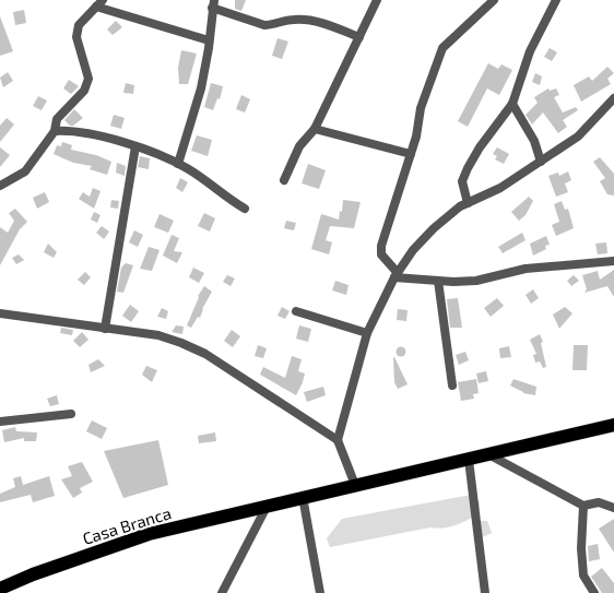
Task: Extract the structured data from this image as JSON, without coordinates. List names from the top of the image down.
{
  "streets": {
    "highway": ["Casa Branca"]
  }
}
